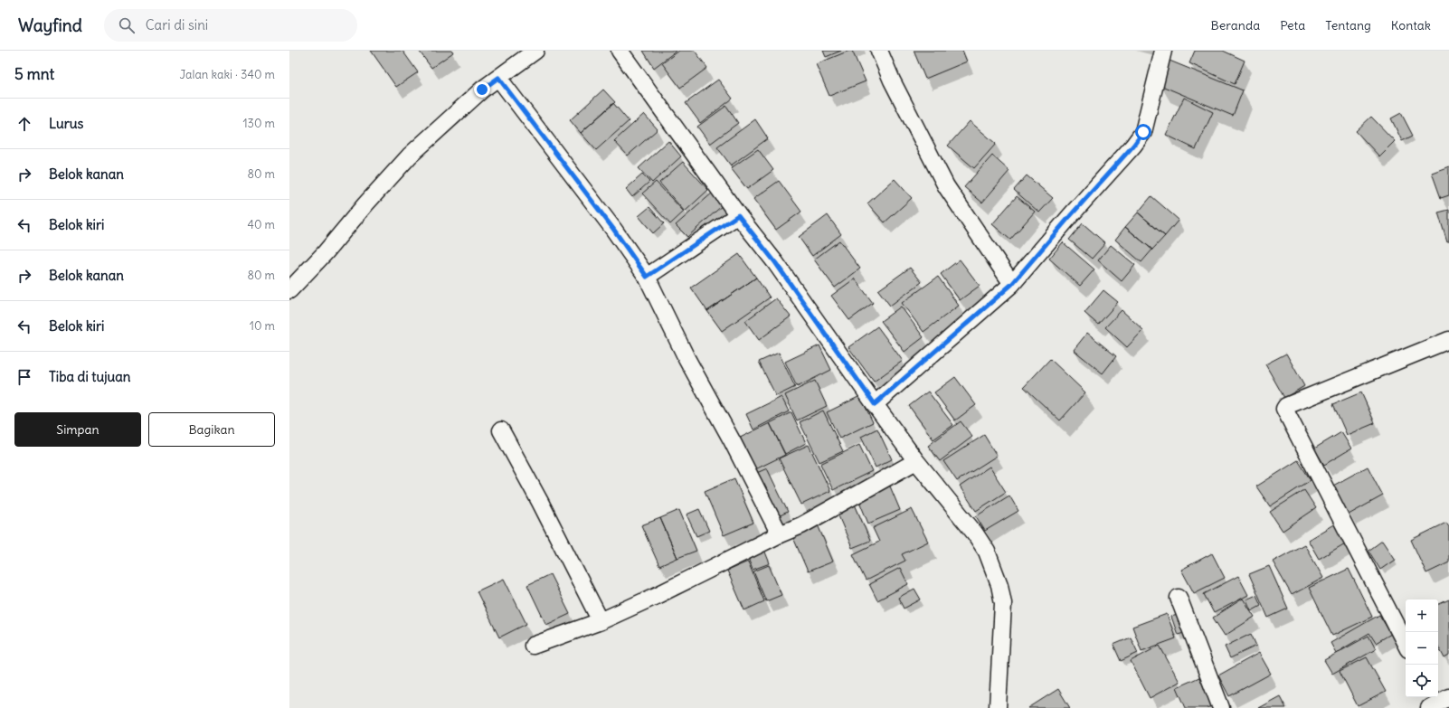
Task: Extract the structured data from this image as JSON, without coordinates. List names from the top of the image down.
{
  "page": {
    "header": "Wayfind",
    "search": "Cari di sini",
    "nav": [
      "Beranda",
      "Peta",
      "Tentang",
      "Kontak"
    ],
    "heading": ["5 mnt", "Jalan kaki · 340 m"],
    "list": [
      ["Lurus", "130 m"],
      ["Belok kanan", "80 m"],
      ["Belok kiri", "40 m"],
      ["Belok kanan", "80 m"],
      ["Belok kiri", "10 m"],
      "Tiba di tujuan"
    ],
    "buttons": ["Simpan", "Bagikan"],
    "map_buttons": ["+", "−"]
  }
}
